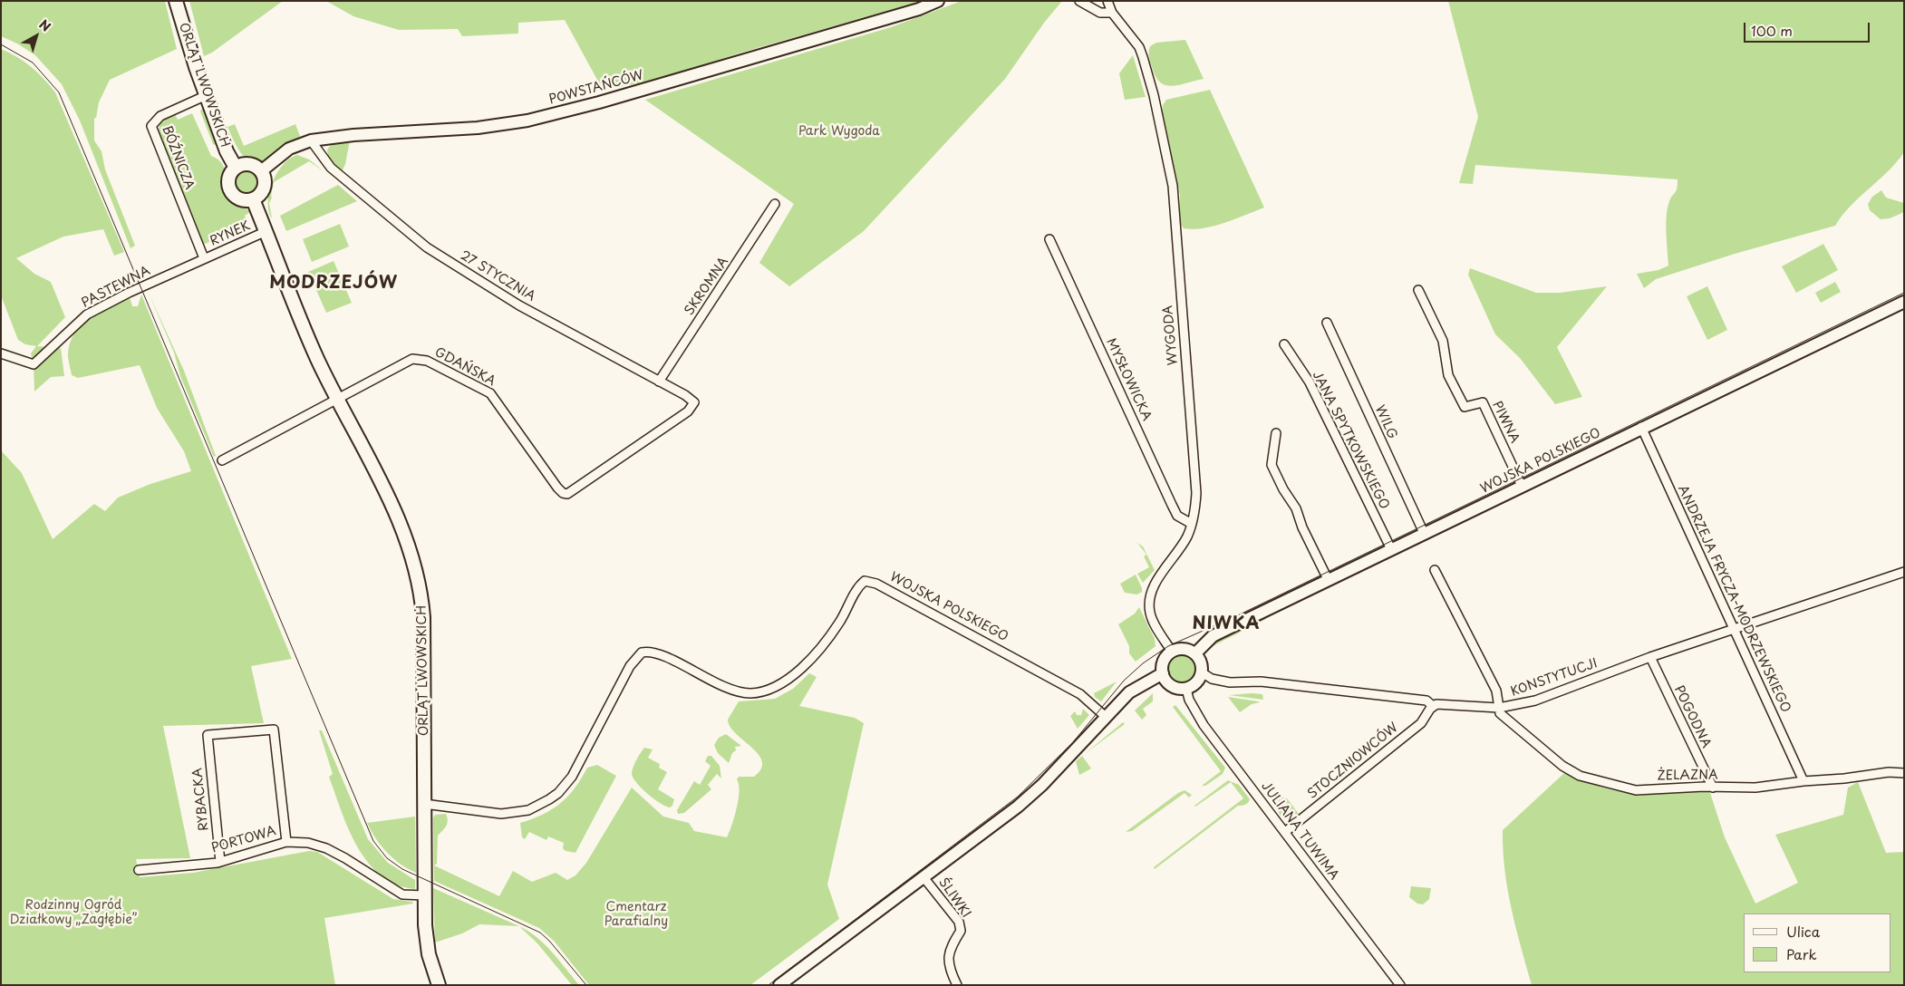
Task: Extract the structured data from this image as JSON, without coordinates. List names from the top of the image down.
{
  "streets": {
    "main road": ["ORLĄT LWOWSKICH", "POWSTAŃCÓW", "WOJSKA POLSKIEGO"],
    "street": [
      "BÓŹNICZA",
      "RYNEK",
      "27 STYCZNIA",
      "SKROMNA",
      "PASTEWNA",
      "WYGODA",
      "GDAŃSKA",
      "MYSŁOWICKA",
      "WILG",
      "PIWNA",
      "JANA SPYTKOWSKIEGO",
      "ANDRZEJA FRYCZA-MODRZEWSKIEGO",
      "KONSTYTUCJI",
      "POGODNA",
      "STOCZNIOWCÓW",
      "ŻELAZNA",
      "RYBACKA",
      "JULIANA TUWIMA",
      "PORTOWA",
      "ŚLIWKI"
    ]
  },
  "crossings": [
    ["ORLĄT LWOWSKICH", "POWSTAŃCÓW"],
    ["ORLĄT LWOWSKICH", "BÓŹNICZA"],
    ["ORLĄT LWOWSKICH", "RYNEK"],
    ["ORLĄT LWOWSKICH", "GDAŃSKA"],
    ["ORLĄT LWOWSKICH", "WOJSKA POLSKIEGO"],
    ["ORLĄT LWOWSKICH", "PORTOWA"],
    ["POWSTAŃCÓW", "27 STYCZNIA"],
    ["BÓŹNICZA", "RYNEK"],
    ["BÓŹNICZA", "PASTEWNA"],
    ["RYNEK", "PASTEWNA"],
    ["27 STYCZNIA", "SKROMNA"],
    ["27 STYCZNIA", "GDAŃSKA"],
    ["WYGODA", "MYSŁOWICKA"],
    ["WYGODA", "WOJSKA POLSKIEGO"],
    ["WYGODA", "KONSTYTUCJI"],
    ["WYGODA", "JULIANA TUWIMA"],
    ["WILG", "WOJSKA POLSKIEGO"],
    ["PIWNA", "WOJSKA POLSKIEGO"],
    ["JANA SPYTKOWSKIEGO", "WOJSKA POLSKIEGO"],
    ["WOJSKA POLSKIEGO", "ANDRZEJA FRYCZA-MODRZEWSKIEGO"],
    ["WOJSKA POLSKIEGO", "KONSTYTUCJI"],
    ["WOJSKA POLSKIEGO", "JULIANA TUWIMA"],
    ["ANDRZEJA FRYCZA-MODRZEWSKIEGO", "KONSTYTUCJI"],
    ["ANDRZEJA FRYCZA-MODRZEWSKIEGO", "ŻELAZNA"],
    ["KONSTYTUCJI", "POGODNA"],
    ["KONSTYTUCJI", "STOCZNIOWCÓW"],
    ["KONSTYTUCJI", "ŻELAZNA"],
    ["KONSTYTUCJI", "JULIANA TUWIMA"],
    ["POGODNA", "ŻELAZNA"],
    ["STOCZNIOWCÓW", "JULIANA TUWIMA"],
    ["RYBACKA", "PORTOWA"]
  ],
  "districts": ["MODRZEJÓW", "NIWKA"],
  "parks": ["Park Wygoda", "Rodzinny Ogród Działkowy „Zagłębie”", "Cmentarz Parafialny"],
  "legend": ["Ulica", "Park"],
  "scale_bar": "100 m",
  "north": "top right"
}
